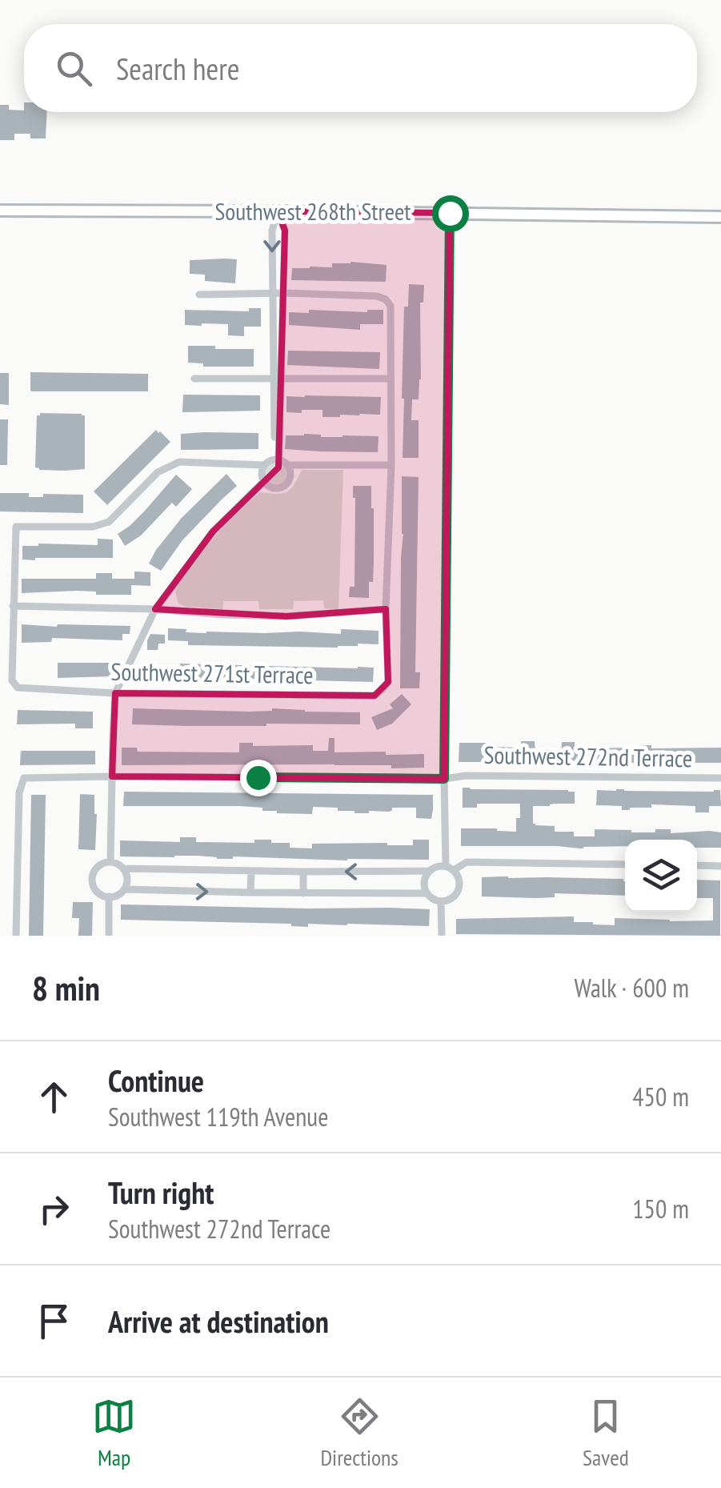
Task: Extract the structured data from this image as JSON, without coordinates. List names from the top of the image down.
{
  "streets": {
    "main road": ["Southwest 268th Street"],
    "street": ["Southwest 271st Terrace", "Southwest 272nd Terrace"]
  },
  "page": {
    "search": "Search here",
    "heading": ["8 min", "Walk · 600 m"],
    "list": [
      ["Continue", "Southwest 119th Avenue", "450 m"],
      ["Turn right", "Southwest 272nd Terrace", "150 m"],
      "Arrive at destination"
    ],
    "nav": ["Map", "Directions", "Saved"]
  }
}
